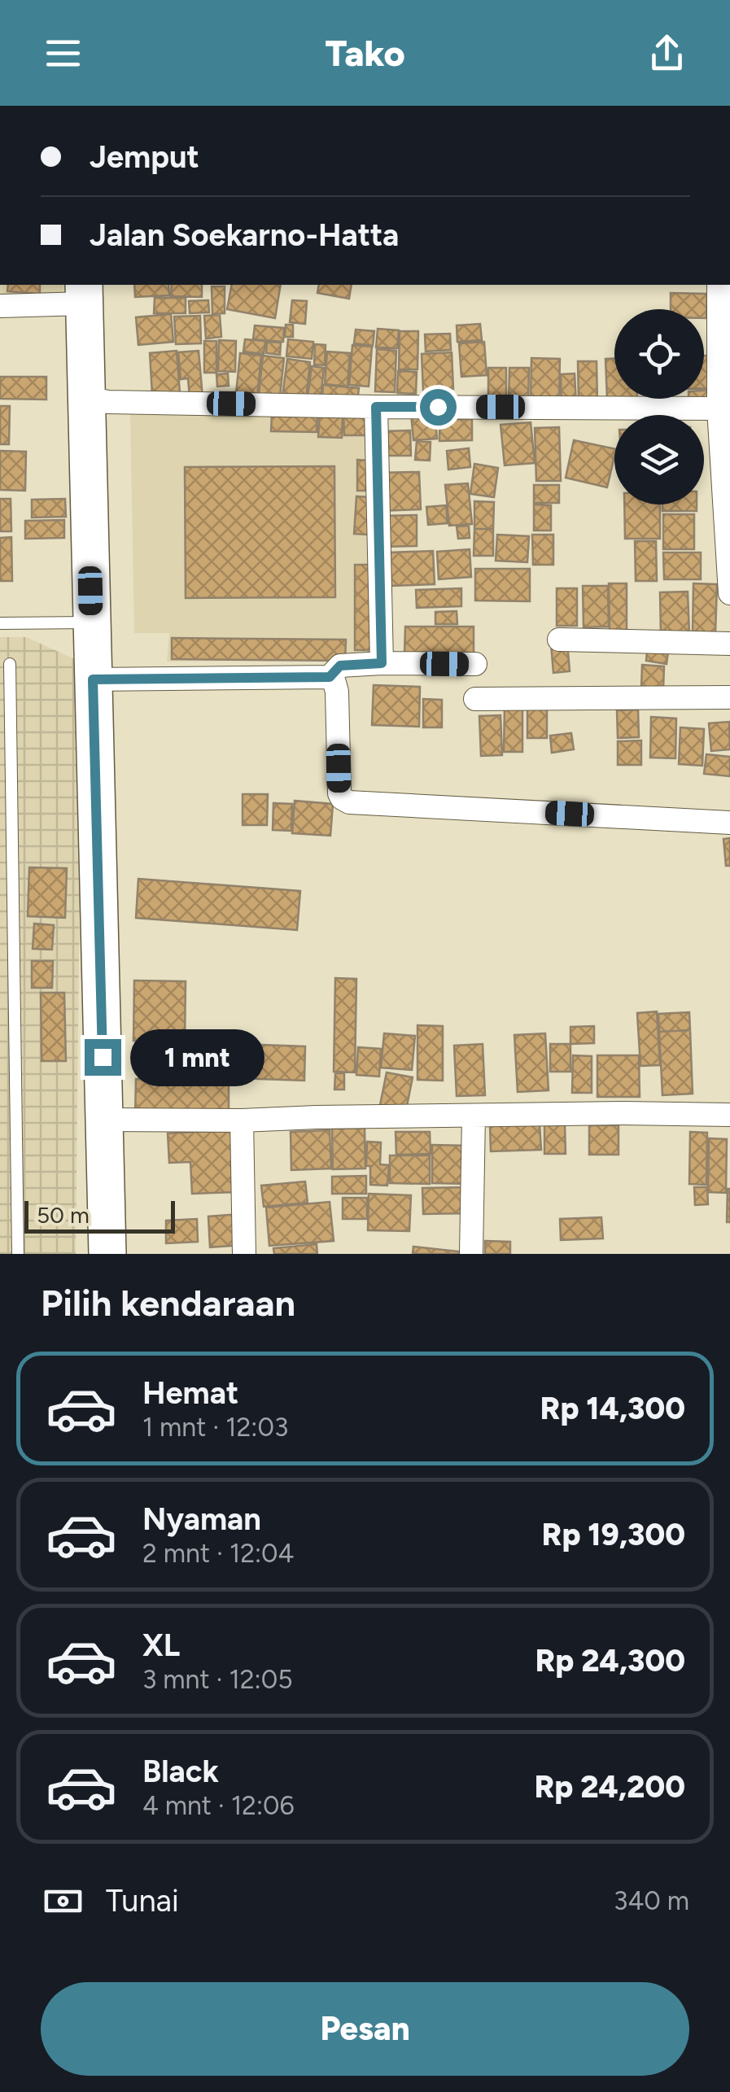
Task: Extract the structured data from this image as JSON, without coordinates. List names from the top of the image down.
{
  "scale_bar": "50 m",
  "page": {
    "header": "Tako",
    "banner": ["Jemput", "Jalan Soekarno-Hatta"],
    "bubble": "1 mnt",
    "scale": "50 m",
    "heading": "Pilih kendaraan",
    "list": [
      {
        "name": "Hemat",
        "note": "1 mnt · 12:03",
        "value": "Rp 14,300"
      },
      {
        "name": "Nyaman",
        "note": "2 mnt · 12:04",
        "value": "Rp 19,300"
      },
      {
        "name": "XL",
        "note": "3 mnt · 12:05",
        "value": "Rp 24,300"
      },
      {
        "name": "Black",
        "note": "4 mnt · 12:06",
        "value": "Rp 24,200"
      }
    ],
    "pay": ["Tunai", "340 m"],
    "buttons": "Pesan"
  }
}
